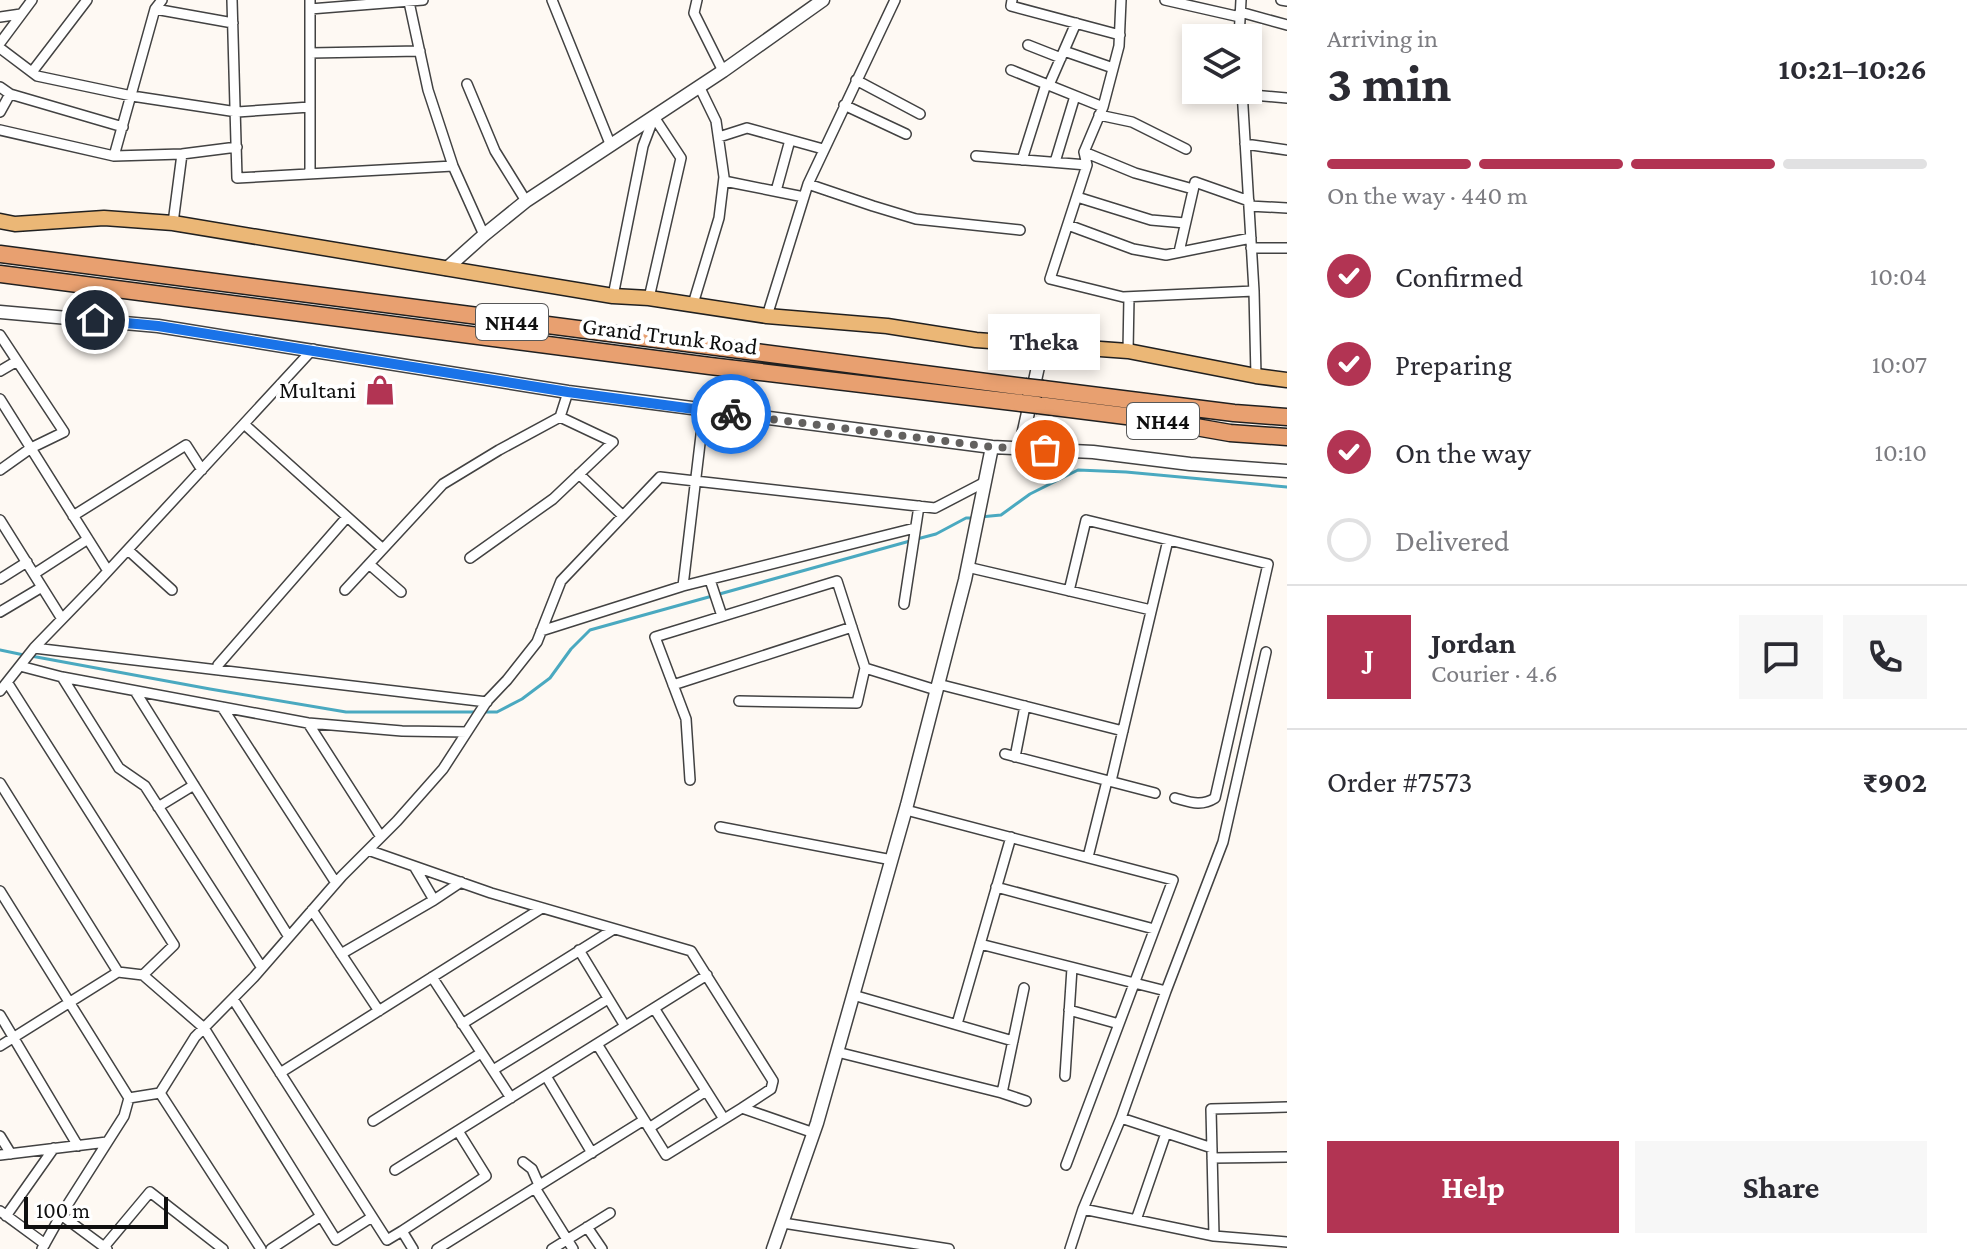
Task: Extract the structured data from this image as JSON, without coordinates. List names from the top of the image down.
{
  "streets": {
    "highway": ["NH44", "Grand Trunk Road"]
  },
  "places": {
    "shop": ["Multani"],
    "other": ["Theka"]
  },
  "scale_bar": "100 m",
  "page": {
    "heading": ["3 min", "Arriving in", "10:21–10:26"],
    "panel": [
      "Jordan",
      "Courier · 4.6",
      "Order #7573",
      "₹902"
    ],
    "bar": "On the way · 440 m",
    "list": [
      ["Confirmed", "10:04"],
      ["Preparing", "10:07"],
      ["On the way", "10:10"],
      "Delivered"
    ],
    "bubble": "Theka",
    "round": "J",
    "buttons": ["Help", "Share"],
    "scale": "100 m"
  }
}
